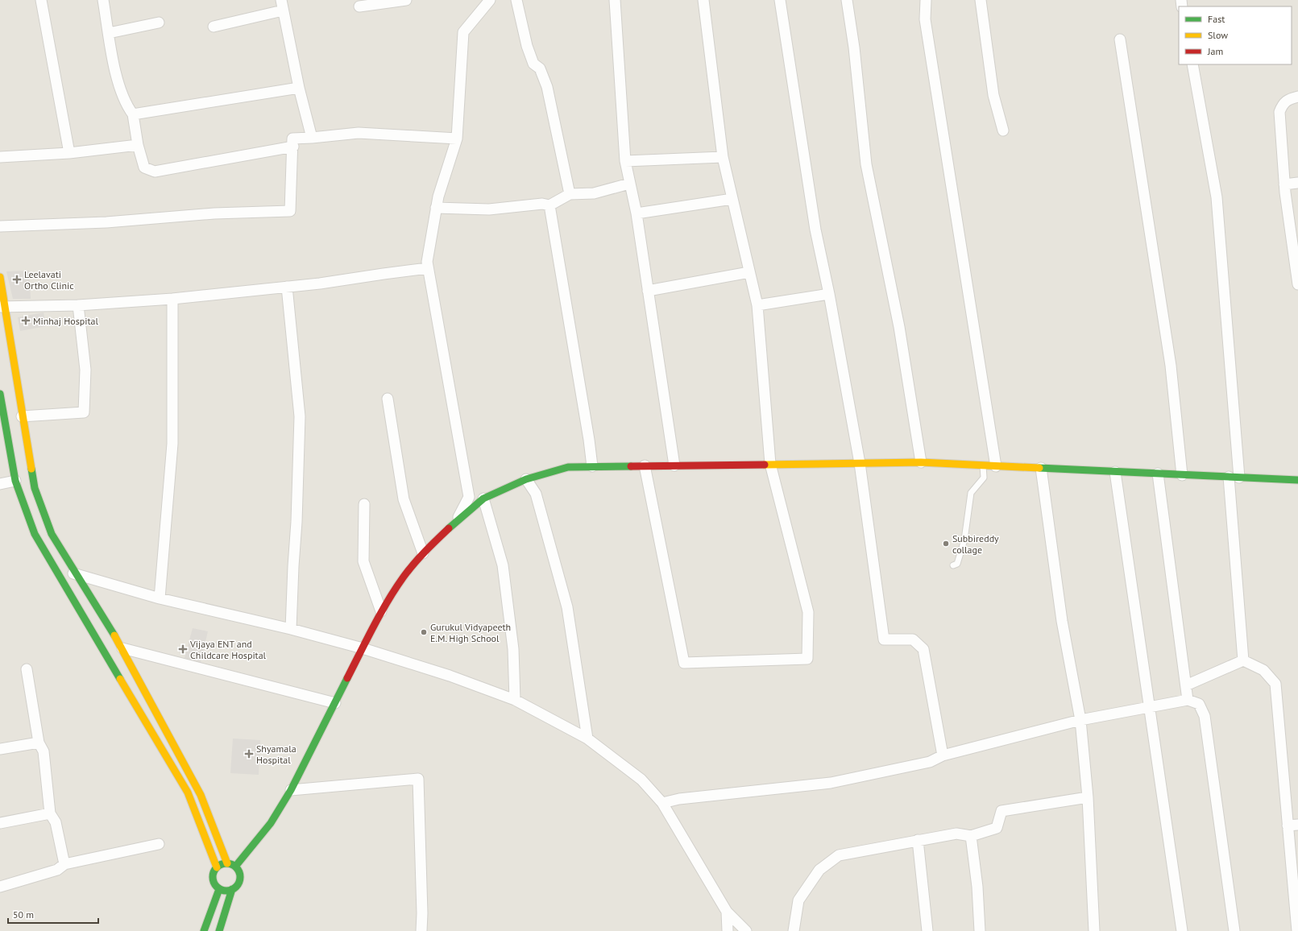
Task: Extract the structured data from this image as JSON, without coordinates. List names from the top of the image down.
{
  "places": {
    "health": [
      "Leelavati Ortho Clinic",
      "Minhaj Hospital",
      "Vijaya ENT and Childcare Hospital",
      "Shyamala Hospital"
    ],
    "other": ["Subbireddy collage", "Gurukul Vidyapeeth E.M. High School"]
  },
  "legend": ["Fast", "Slow", "Jam"],
  "scale_bar": "50 m"
}
